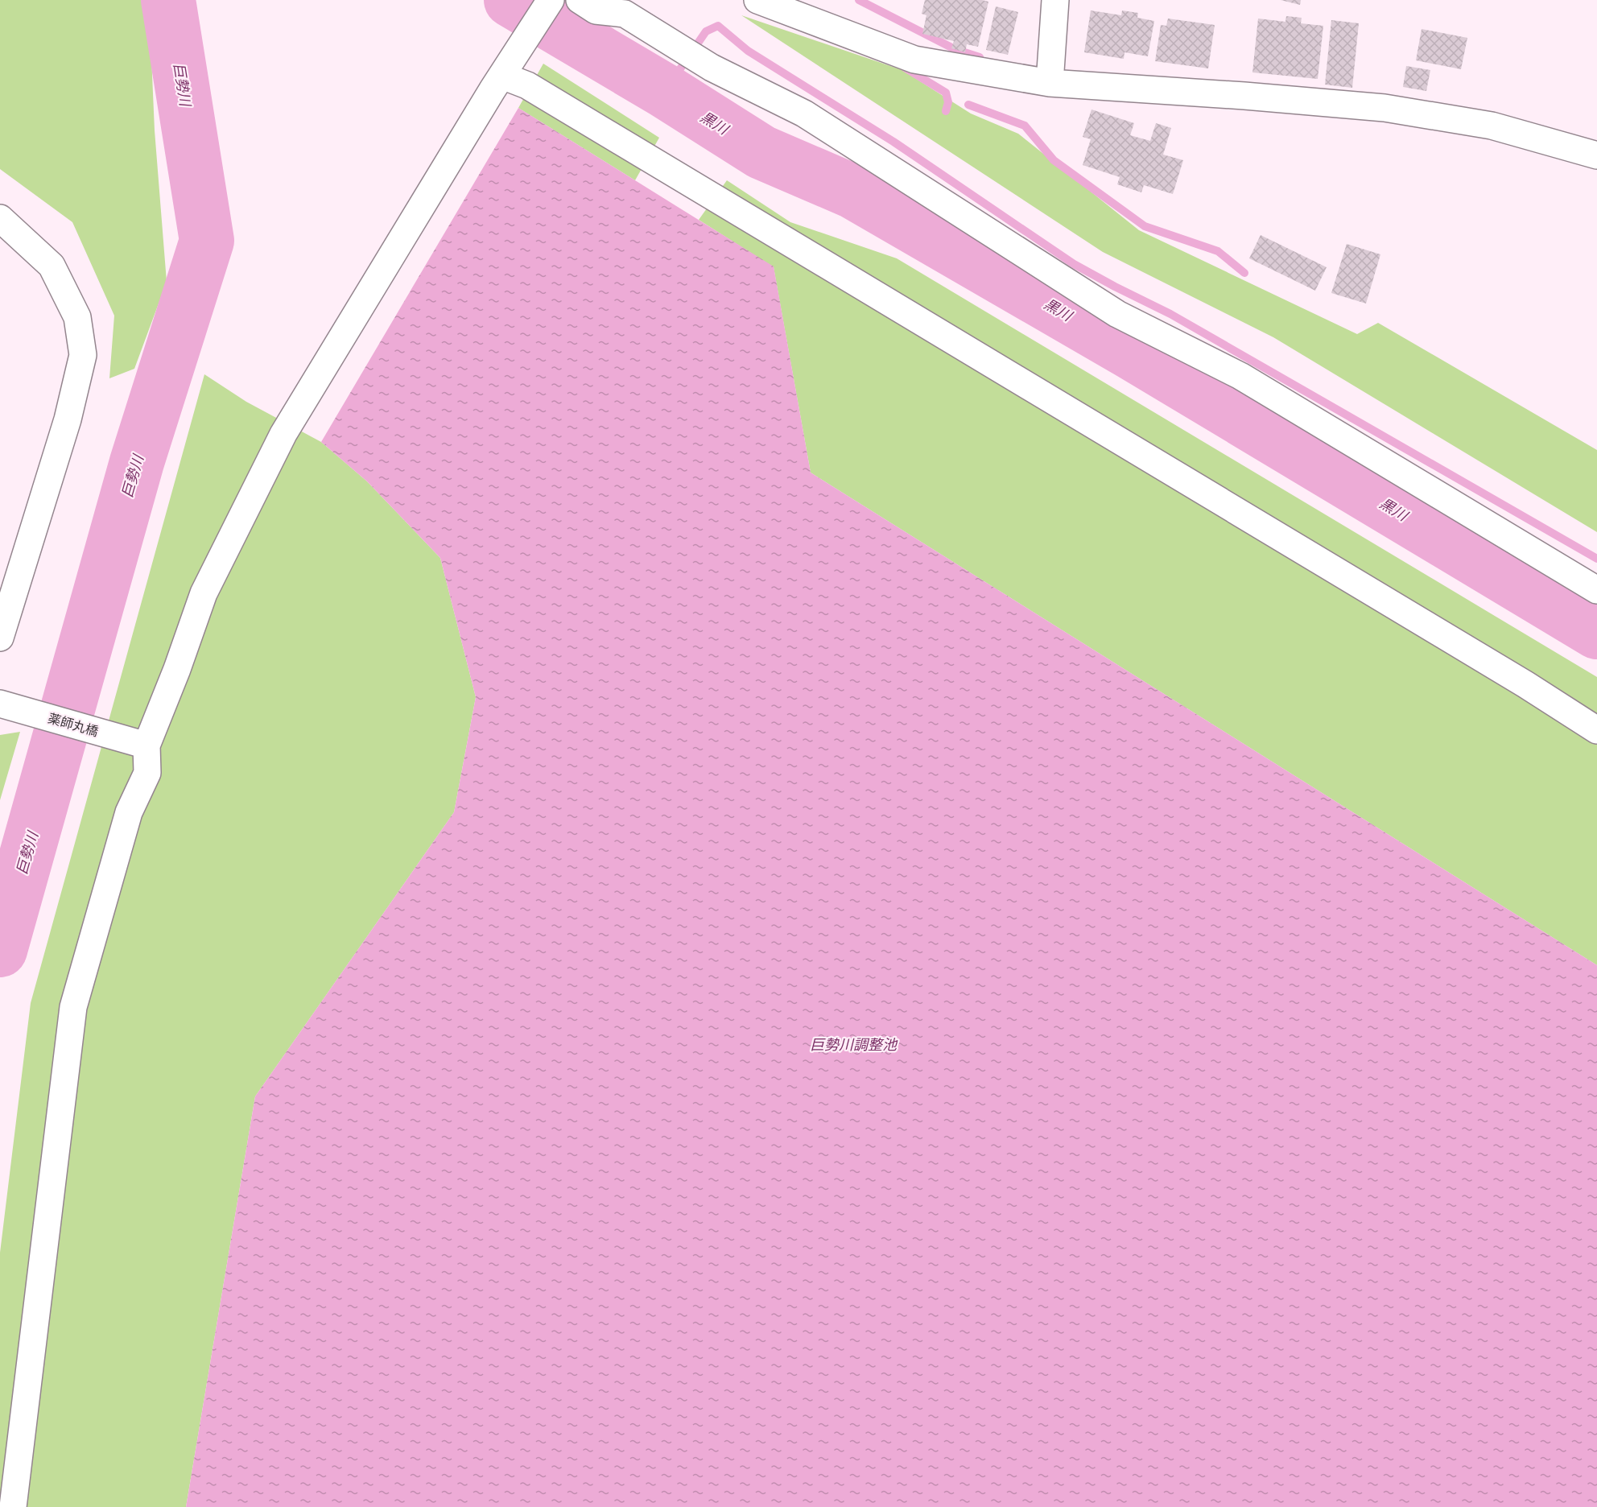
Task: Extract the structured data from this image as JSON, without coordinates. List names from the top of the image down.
{
  "streets": {
    "street": ["薬師丸橋"]
  },
  "water": ["巨勢川", "黒川", "巨勢川調整池"]
}
